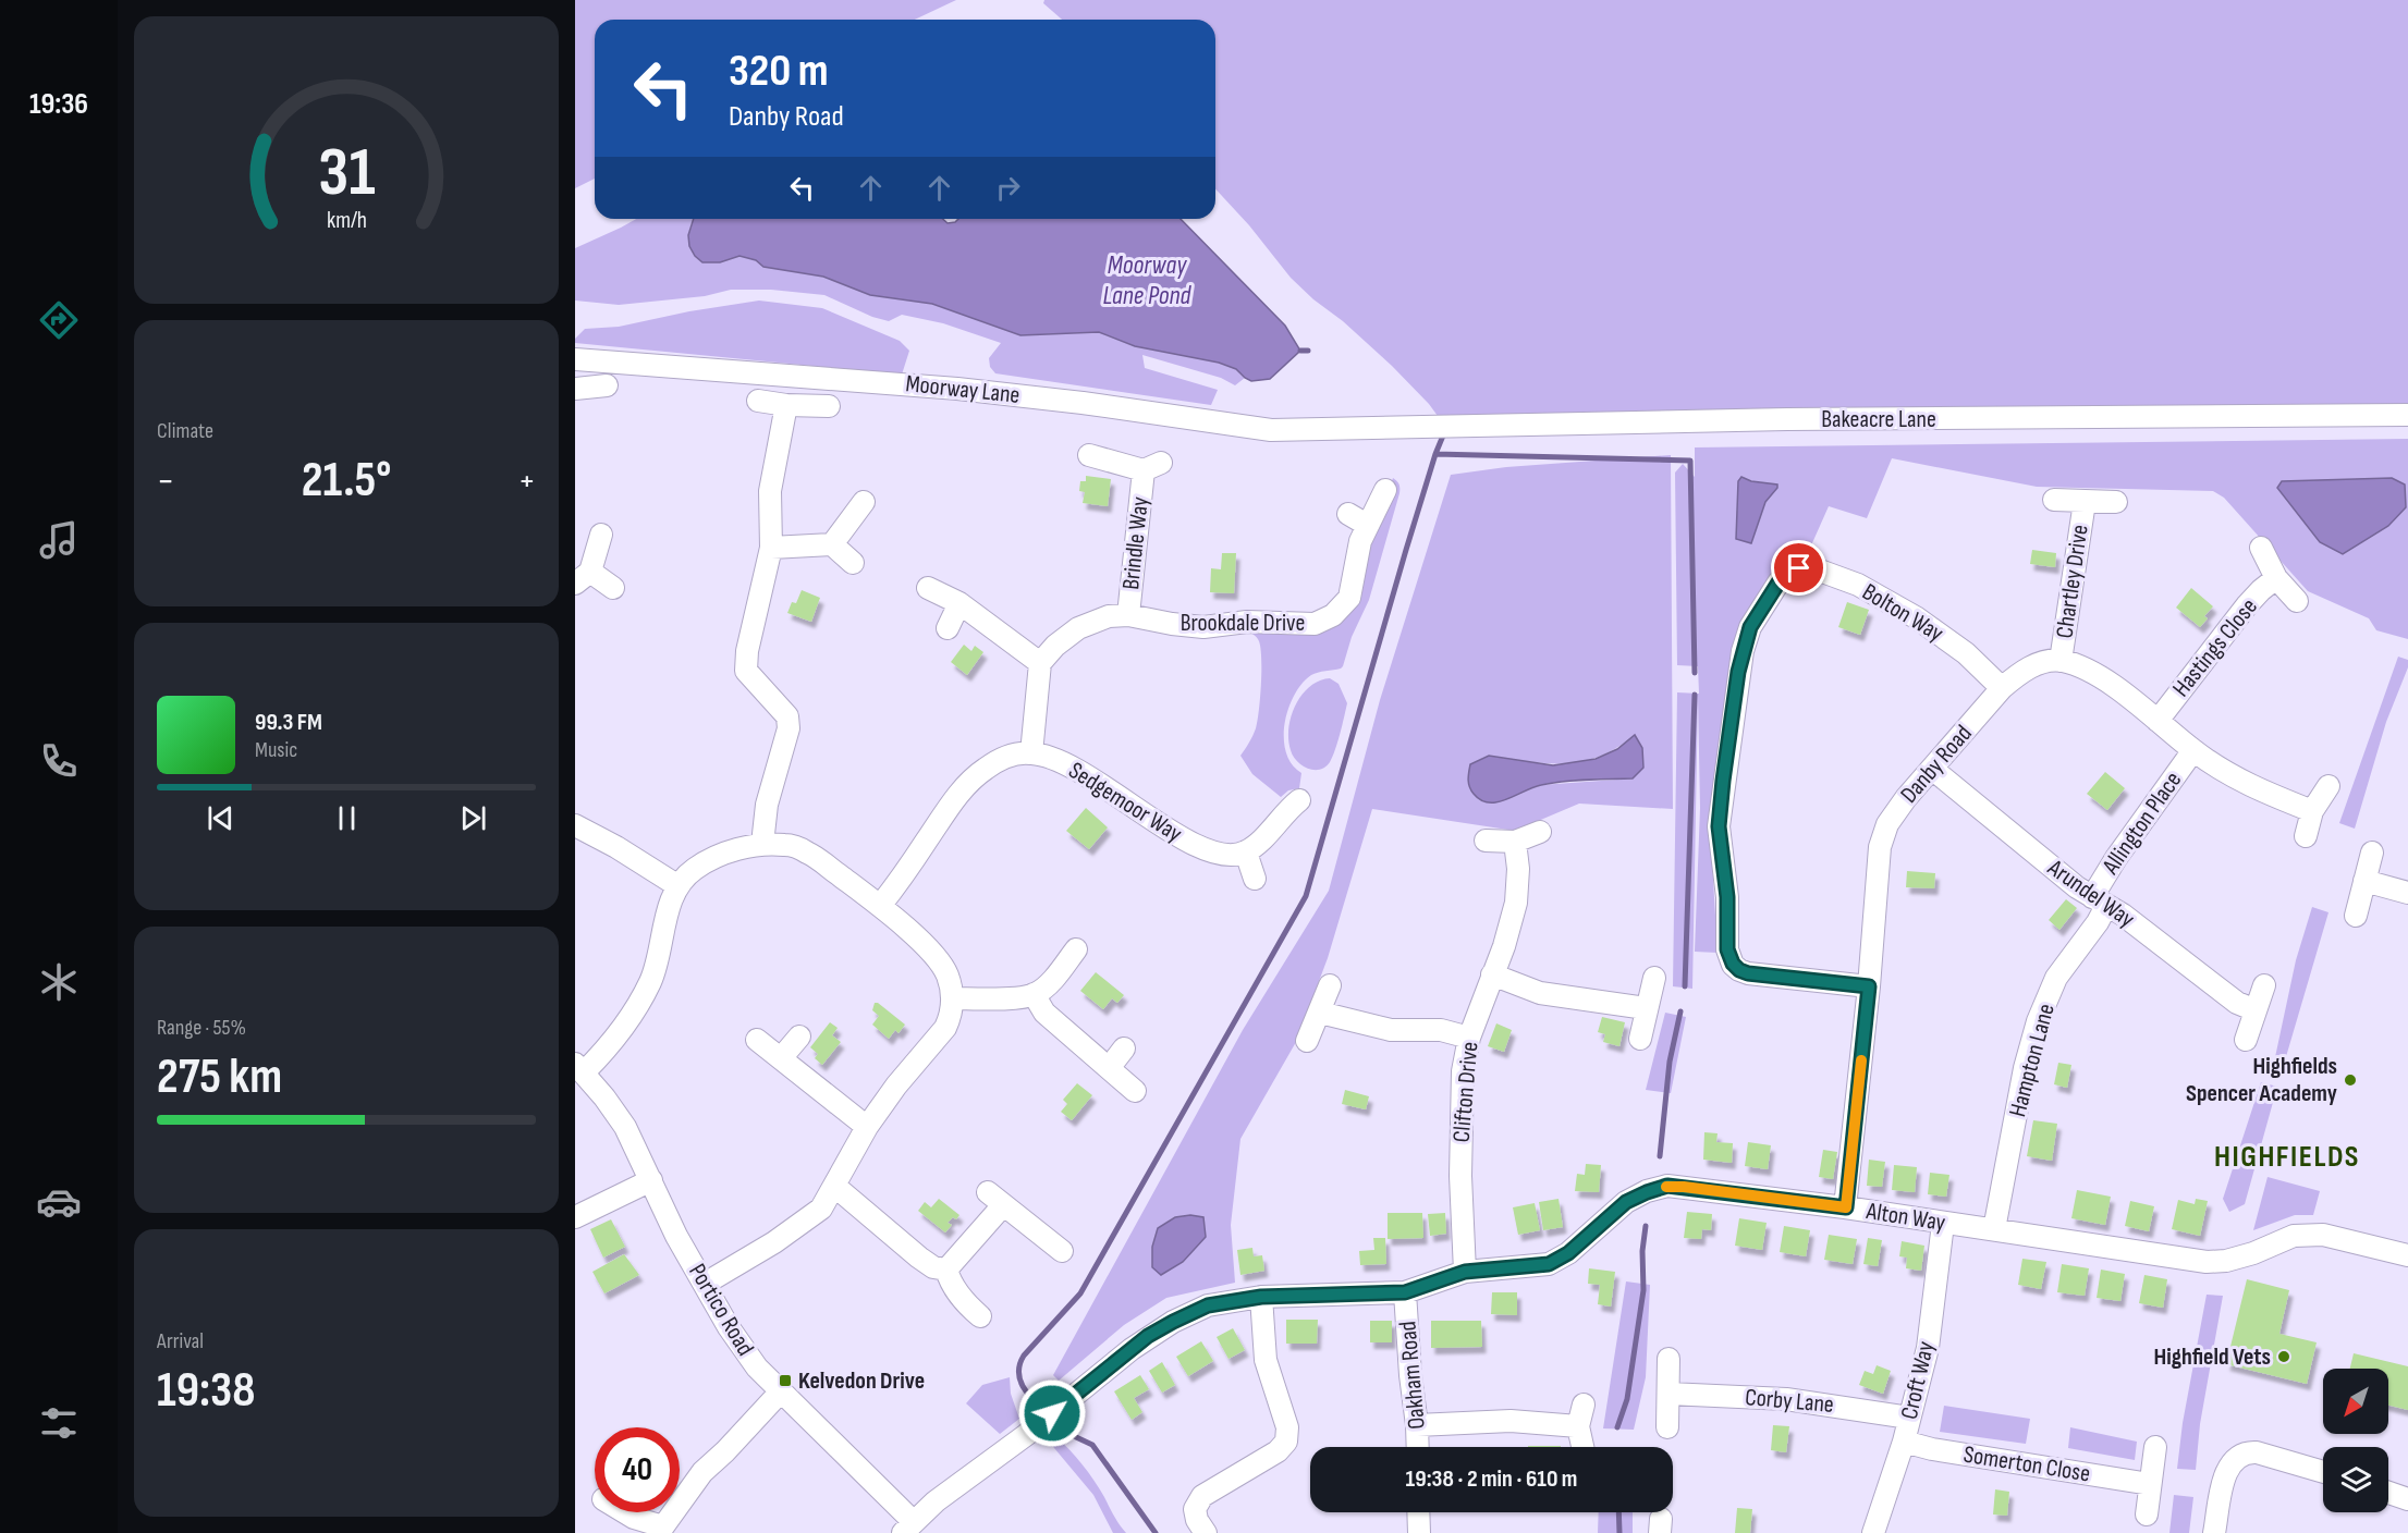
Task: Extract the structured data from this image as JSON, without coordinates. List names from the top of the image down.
{
  "streets": {
    "street": [
      "Moorway Lane",
      "Bakeacre Lane",
      "Brindle Way",
      "Chartley Drive",
      "Bolton Way",
      "Brookdale Drive",
      "Hastings Close",
      "Danby Road",
      "Sedgemoor Way",
      "Allington Place",
      "Arundel Way",
      "Hampton Lane",
      "Clifton Drive",
      "Alton Way",
      "Portico Road",
      "Oakham Road",
      "Croft Way",
      "Corby Lane",
      "Somerton Close"
    ]
  },
  "crossings": [
    ["Moorway Lane", "Bakeacre Lane"],
    ["Brindle Way", "Brookdale Drive"],
    ["Chartley Drive", "Danby Road"],
    ["Bolton Way", "Danby Road"],
    ["Danby Road", "Arundel Way"],
    ["Danby Road", "Alton Way"],
    ["Allington Place", "Arundel Way"],
    ["Allington Place", "Hampton Lane"],
    ["Arundel Way", "Hampton Lane"],
    ["Hampton Lane", "Alton Way"],
    ["Clifton Drive", "Alton Way"],
    ["Alton Way", "Portico Road"],
    ["Alton Way", "Oakham Road"],
    ["Alton Way", "Croft Way"],
    ["Croft Way", "Corby Lane"],
    ["Croft Way", "Somerton Close"]
  ],
  "districts": ["HIGHFIELDS"],
  "water": ["Moorway Lane Pond"],
  "places": {
    "other": ["Highfields Spencer Academy", "Highfield Vets"],
    "transit": ["Kelvedon Drive"]
  },
  "north": "bottom left",
  "page": {
    "tabs": "19:36",
    "turn": ["320 m", "Danby Road"],
    "tile": [
      "Climate",
      ["Range · 55%", "275 km"],
      ["Arrival", "19:38"]
    ],
    "heat": ["−", "21.5°", "+"],
    "song": ["99.3 FM", "Music"],
    "limit": "40",
    "trip": "19:38 · 2 min · 610 m",
    "gauge": ["31", "km/h"]
  }
}
